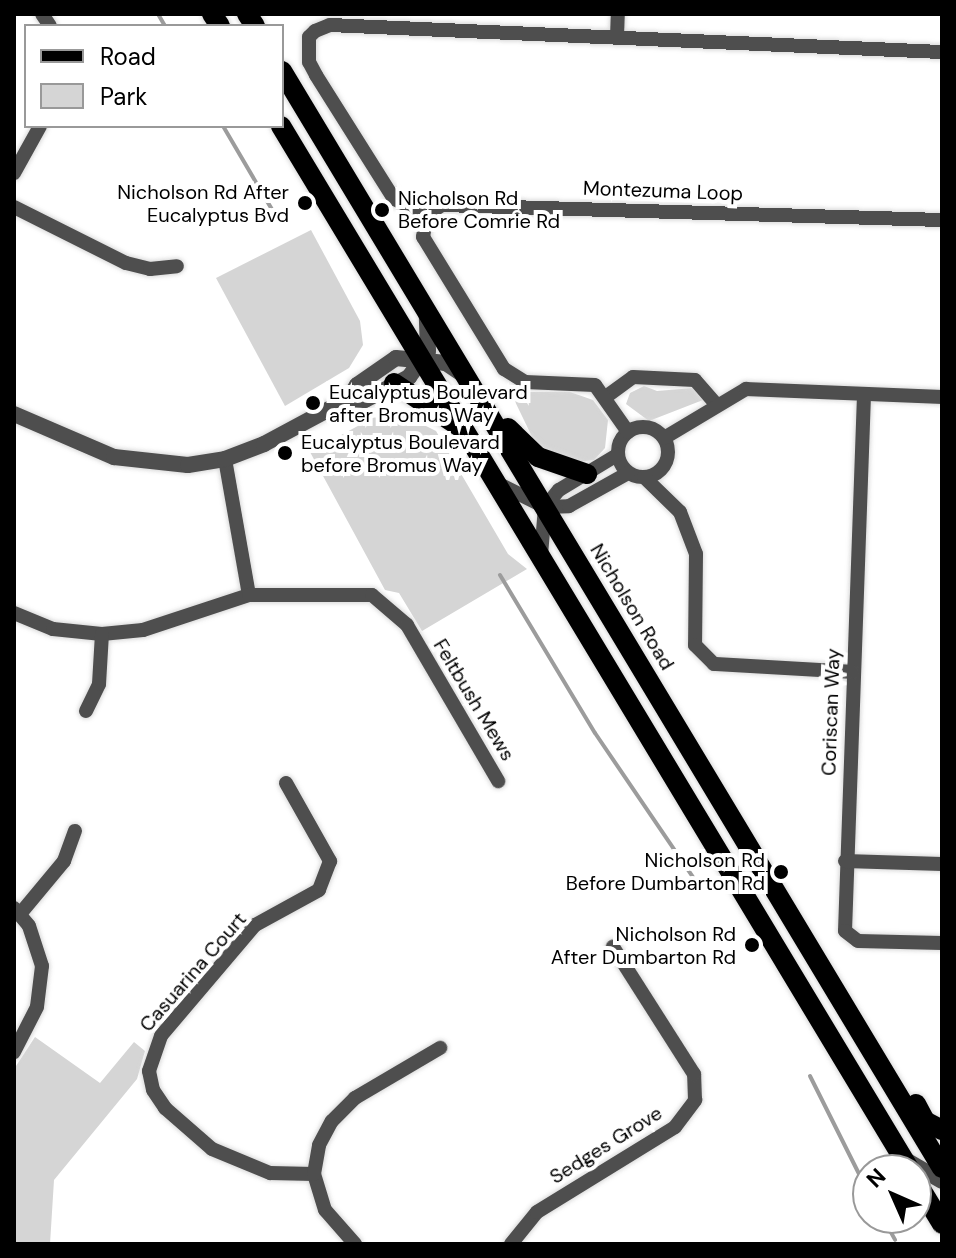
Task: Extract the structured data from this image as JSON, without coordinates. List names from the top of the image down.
{
  "streets": {
    "main road": ["Nicholson Road"],
    "street": [
      "Montezuma Loop",
      "Feltbush Mews",
      "Coriscan Way",
      "Casuarina Court",
      "Sedges Grove"
    ]
  },
  "places": [
    "Nicholson Rd After Eucalyptus Bvd",
    "Nicholson Rd Before Comrie Rd",
    "Eucalyptus Boulevard after Bromus Way",
    "Eucalyptus Boulevard before Bromus Way",
    "Nicholson Rd Before Dumbarton Rd",
    "Nicholson Rd After Dumbarton Rd"
  ],
  "legend": ["Road", "Park"],
  "north": "top left"
}
